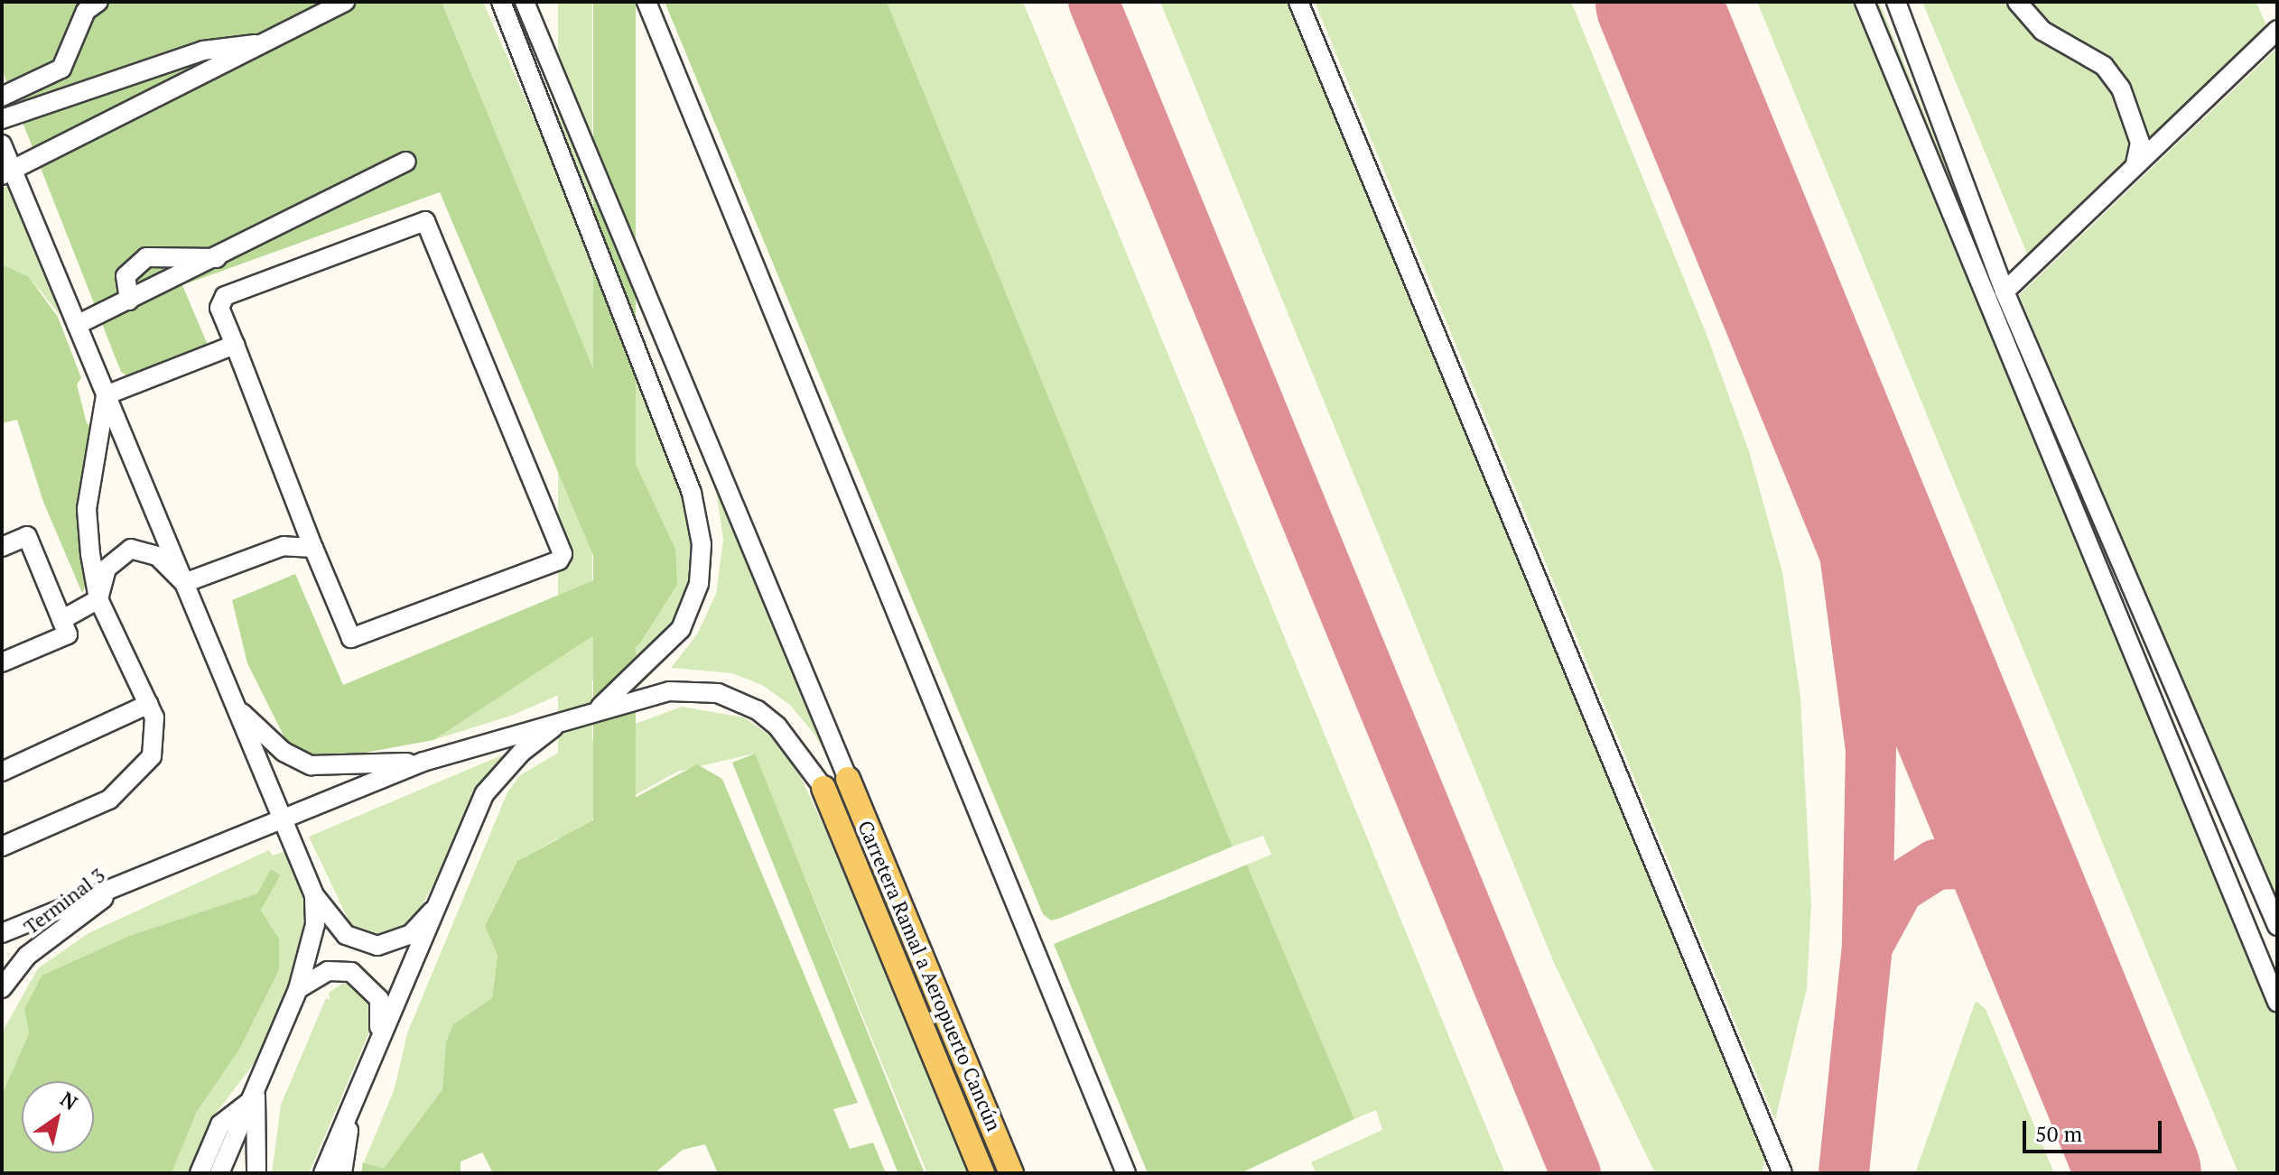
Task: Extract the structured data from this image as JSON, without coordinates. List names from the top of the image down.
{
  "streets": {
    "main road": ["Carretera Ramal a Aeropuerto Cancún"],
    "street": ["Terminal 3"]
  },
  "scale_bar": "50 m",
  "north": "top right"
}
